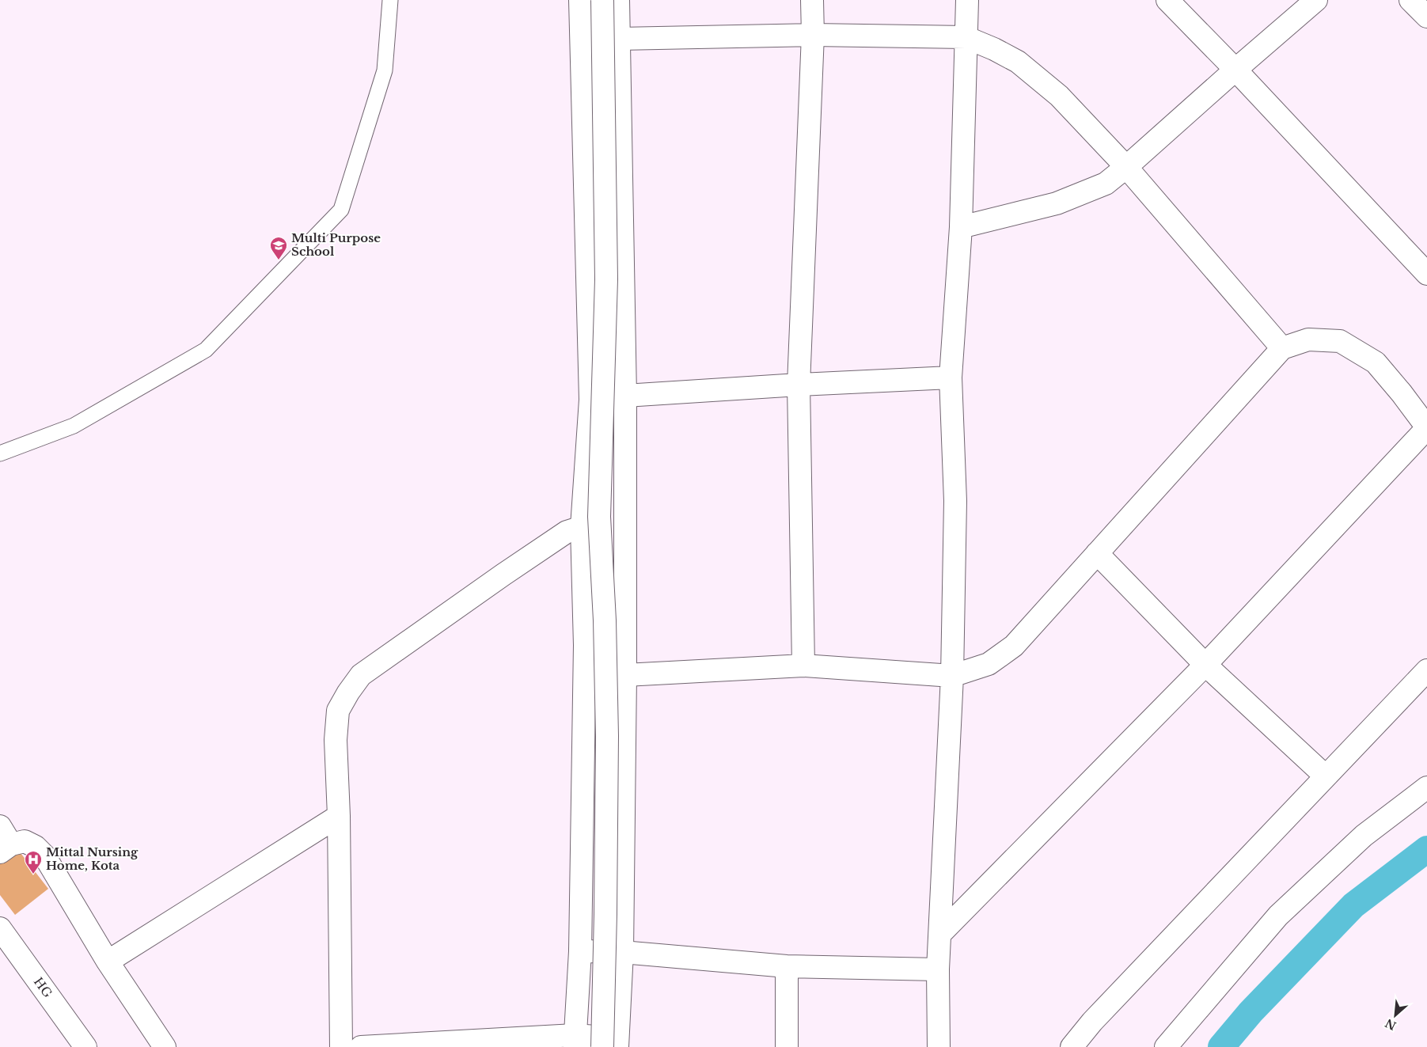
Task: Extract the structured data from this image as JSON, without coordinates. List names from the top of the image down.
{
  "streets": {
    "street": ["HG"]
  },
  "places": {
    "school or university": ["Multi Purpose School"],
    "hospital": ["Mittal Nursing Home, Kota"]
  },
  "north": "bottom left"
}
